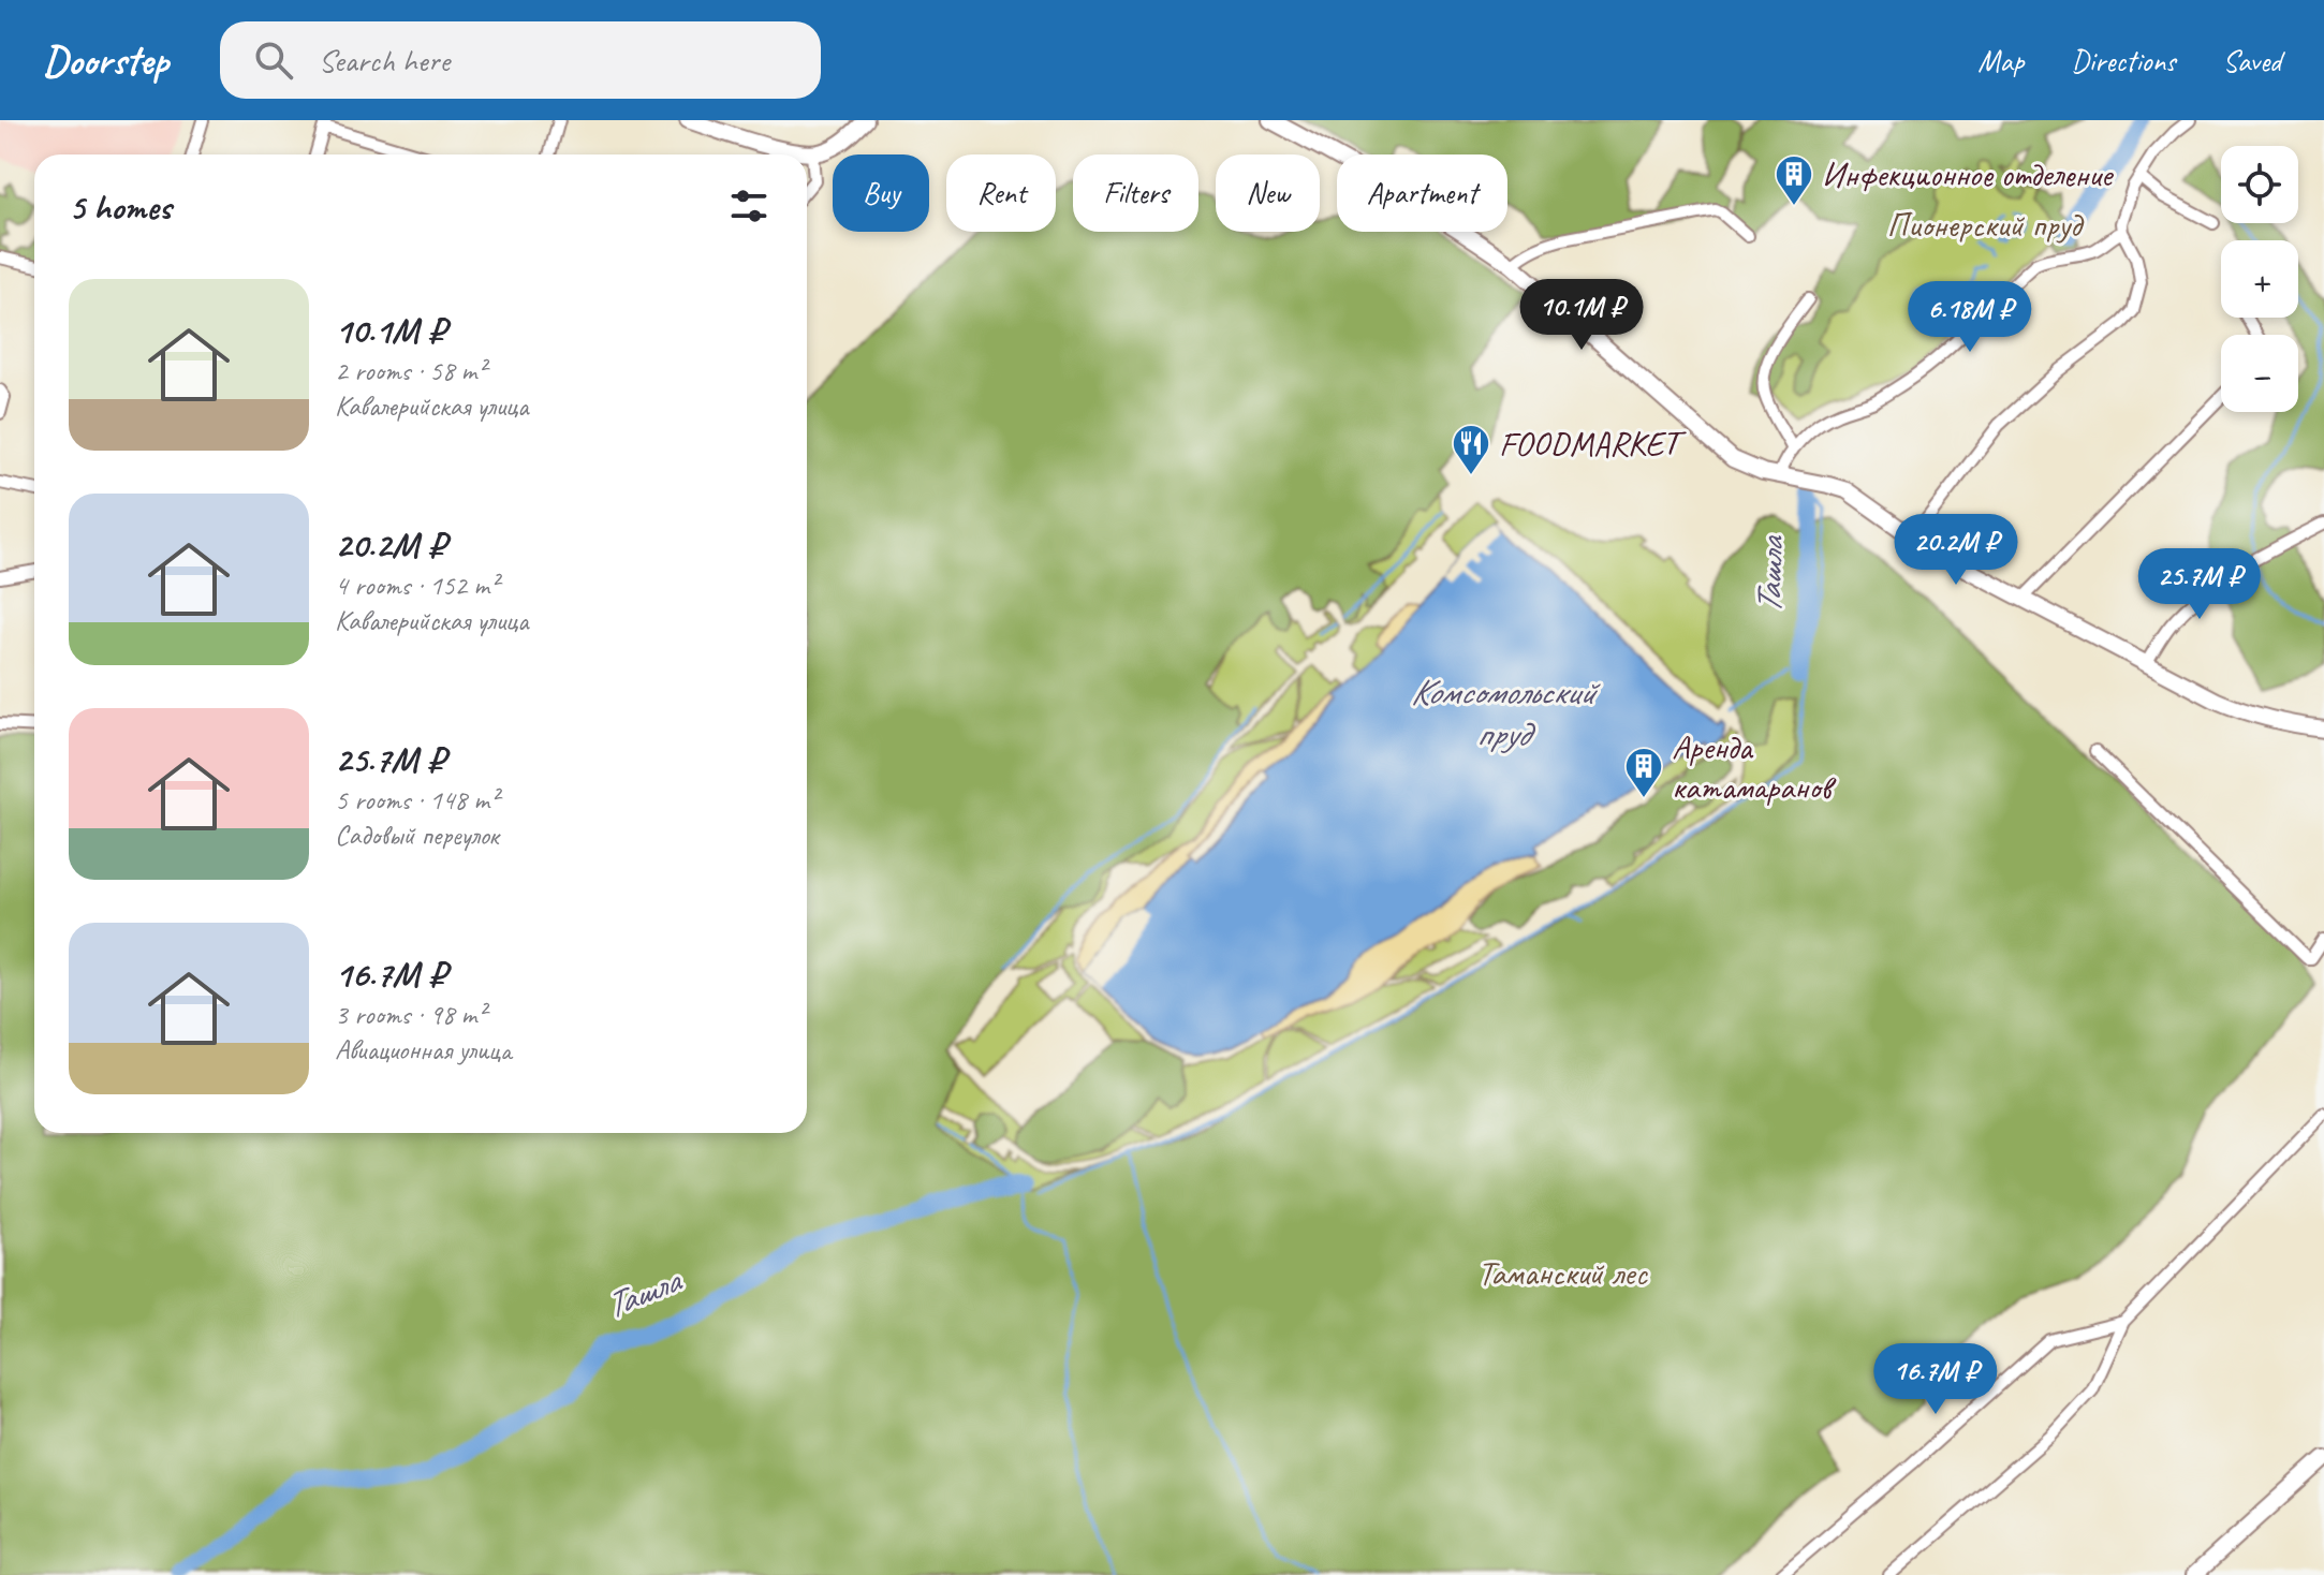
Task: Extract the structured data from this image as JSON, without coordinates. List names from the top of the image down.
{
  "water": ["Ташла", "Комсомольский пруд"],
  "parks": ["Пионерский пруд", "Таманский лес"],
  "places": {
    "building": ["Инфекционное отделение", "Аренда катамаранов"],
    "restaurant": ["FOODMARKET"]
  },
  "page": {
    "header": "Doorstep",
    "search": "Search here",
    "nav": ["Map", "Directions", "Saved"],
    "map_buttons": ["+", "−"],
    "chip": [
      "Buy",
      "Rent",
      "Filters",
      "New",
      "Apartment"
    ],
    "heading": "5 homes",
    "list": [
      {
        "name": "10.1M ₽",
        "note": "2 rooms · 58 m² · Кавалерийская улица"
      },
      {
        "name": "20.2M ₽",
        "note": "4 rooms · 152 m² · Кавалерийская улица"
      },
      {
        "name": "25.7M ₽",
        "note": "5 rooms · 148 m² · Садовый переулок"
      },
      {
        "name": "16.7M ₽",
        "note": "3 rooms · 98 m² · Авиационная улица"
      }
    ],
    "price": [
      "10.1M ₽",
      "6.18M ₽",
      "20.2M ₽",
      "25.7M ₽",
      "16.7M ₽"
    ]
  }
}
